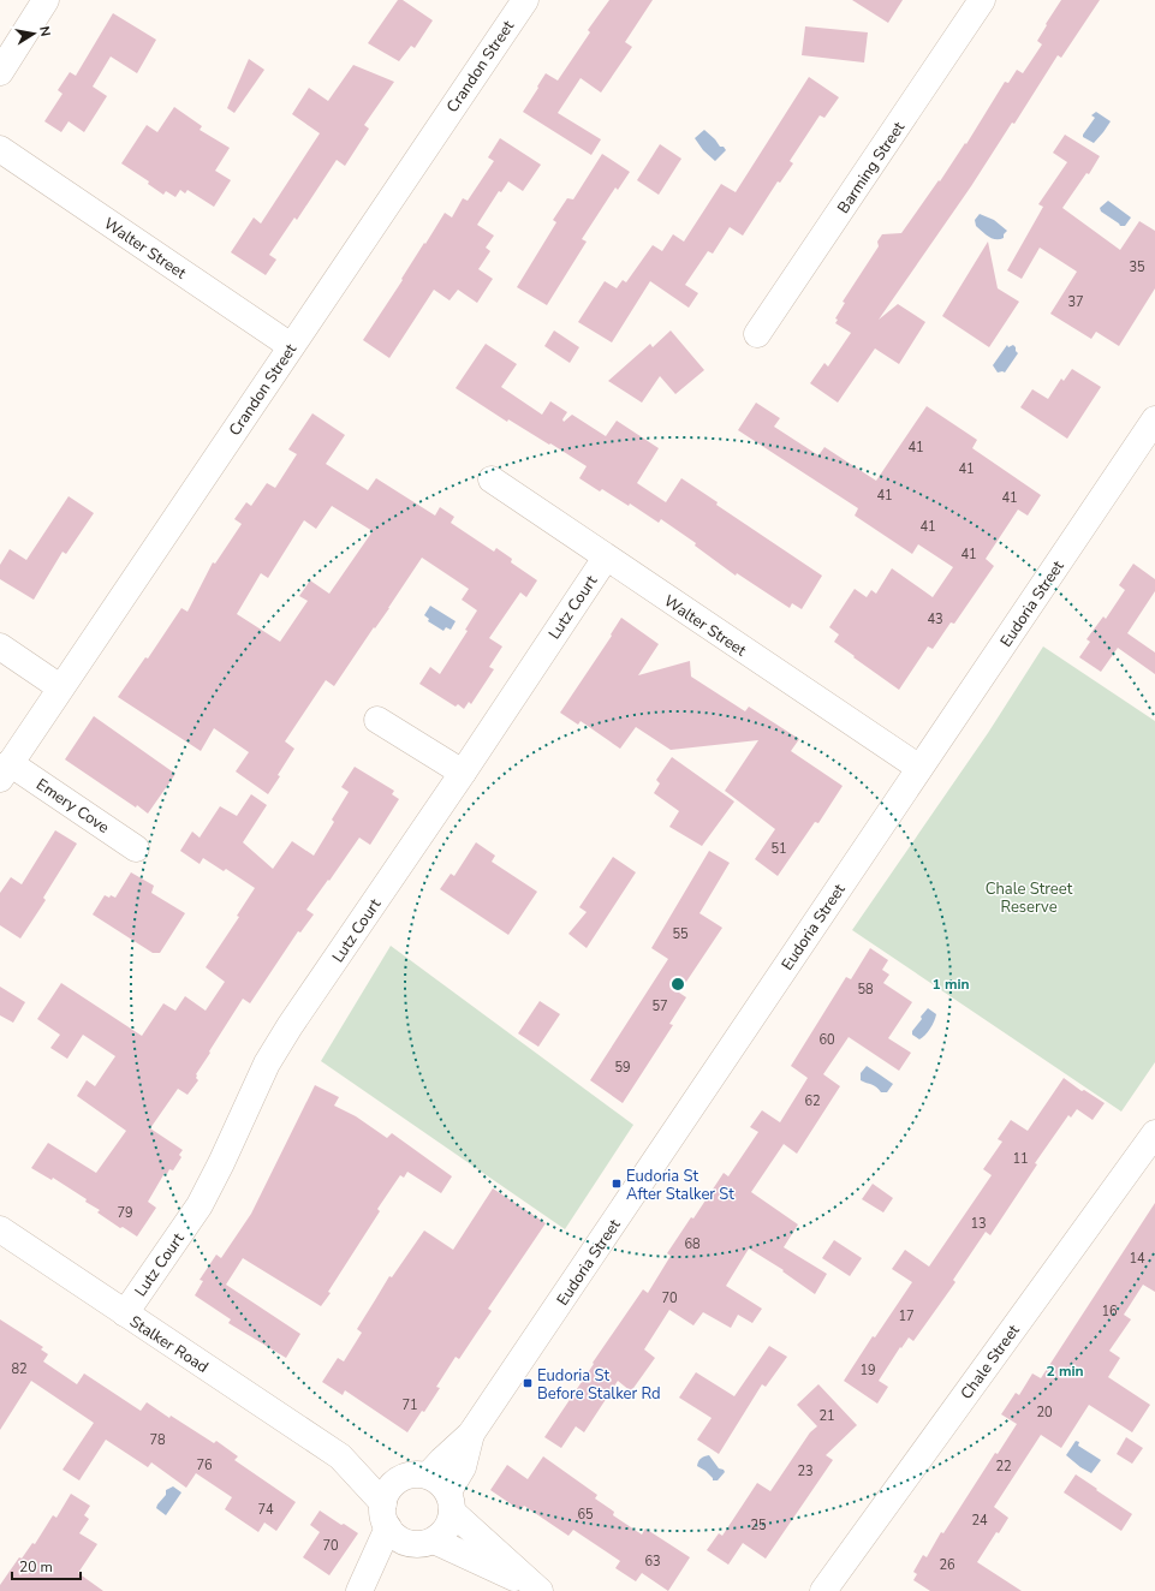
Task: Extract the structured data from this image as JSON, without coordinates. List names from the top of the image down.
{
  "streets": {
    "street": [
      "Crandon Street",
      "Barming Street",
      "Walter Street",
      "Eudoria Street",
      "Lutz Court",
      "Emery Cove",
      "Stalker Road",
      "Chale Street"
    ]
  },
  "crossings": [
    ["Crandon Street", "Walter Street"],
    ["Crandon Street", "Emery Cove"],
    ["Walter Street", "Eudoria Street"],
    ["Walter Street", "Lutz Court"],
    ["Eudoria Street", "Stalker Road"],
    ["Lutz Court", "Stalker Road"]
  ],
  "parks": ["Chale Street Reserve"],
  "places": {
    "transit": ["Eudoria St After Stalker St", "Eudoria St Before Stalker Rd"]
  },
  "house_numbers": [
    "35",
    "37",
    "41",
    "41",
    "41",
    "41",
    "41",
    "41",
    "43",
    "51",
    "55",
    "58",
    "57",
    "60",
    "59",
    "62",
    "11",
    "79",
    "13",
    "68",
    "14",
    "70",
    "16",
    "17",
    "82",
    "19",
    "71",
    "20",
    "21",
    "78",
    "76",
    "22",
    "23",
    "74",
    "65",
    "24",
    "25",
    "70",
    "63",
    "26"
  ],
  "scale_bar": "20 m",
  "north": "right",
  "rings": ["1 min", "2 min"]
}
